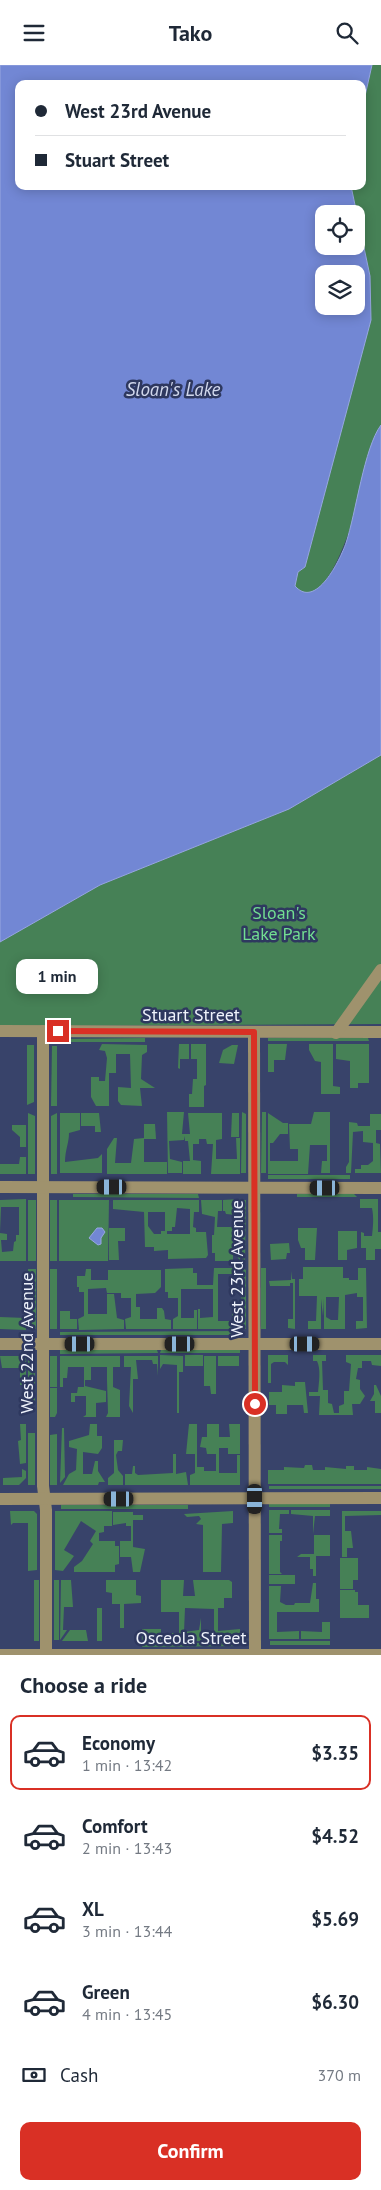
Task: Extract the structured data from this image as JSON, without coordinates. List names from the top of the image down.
{
  "streets": {
    "street": [
      "Stuart Street",
      "West 23rd Avenue",
      "West 22nd Avenue",
      "Osceola Street"
    ]
  },
  "crossings": [
    ["Stuart Street", "West 23rd Avenue"],
    ["Stuart Street", "West 22nd Avenue"],
    ["West 23rd Avenue", "Osceola Street"],
    ["West 22nd Avenue", "Osceola Street"]
  ],
  "water": ["Sloan's Lake"],
  "parks": ["Sloan's Lake Park"],
  "page": {
    "header": "Tako",
    "banner": ["West 23rd Avenue", "Stuart Street"],
    "bubble": "1 min",
    "heading": "Choose a ride",
    "list": [
      {
        "name": "Economy",
        "note": "1 min · 13:42",
        "value": "$3.35"
      },
      {
        "name": "Comfort",
        "note": "2 min · 13:43",
        "value": "$4.52"
      },
      {
        "name": "XL",
        "note": "3 min · 13:44",
        "value": "$5.69"
      },
      {
        "name": "Green",
        "note": "4 min · 13:45",
        "value": "$6.30"
      }
    ],
    "pay": ["Cash", "370 m"],
    "buttons": "Confirm"
  }
}
